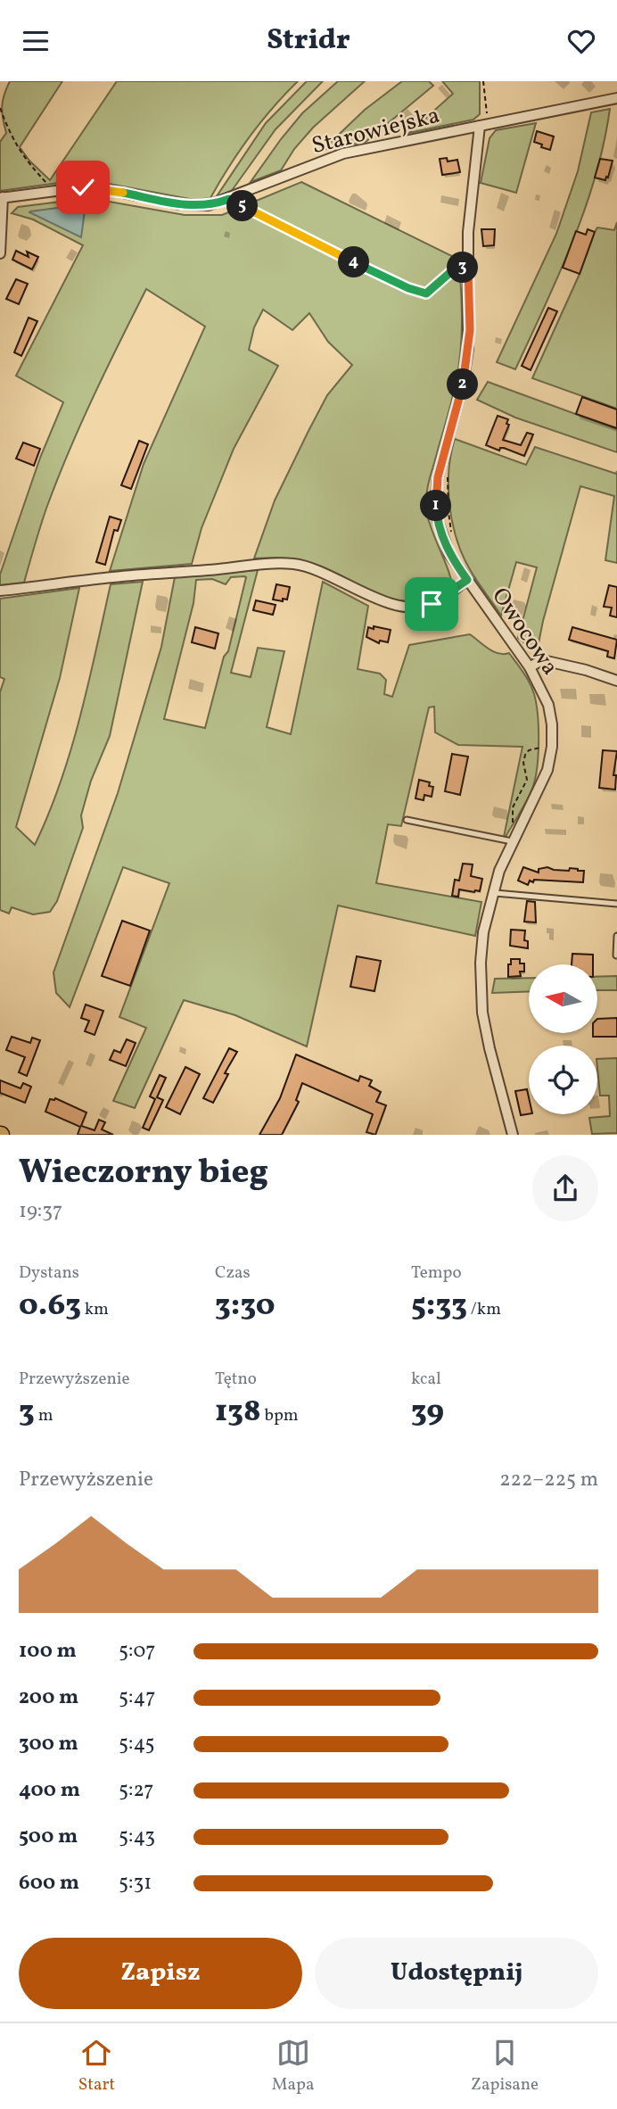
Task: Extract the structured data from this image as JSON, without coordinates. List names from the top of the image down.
{
  "streets": {
    "street": ["Starowiejska", "Owocowa"]
  },
  "north": "left",
  "page": {
    "header": "Stridr",
    "pins": [
      "5",
      "4",
      "3",
      "2",
      "1"
    ],
    "heading": ["Wieczorny bieg", "19:37"],
    "stats": [
      ["Dystans", "0.63 km"],
      ["Czas", "3:30"],
      ["Tempo", "5:33 /km"],
      ["Przewyższenie", "3 m"],
      ["Tętno", "138 bpm"],
      ["kcal", "39"]
    ],
    "chart": ["Przewyższenie", "222–225 m"],
    "list": [
      {
        "name": "100 m",
        "note": "5:07"
      },
      {
        "name": "200 m",
        "note": "5:47"
      },
      {
        "name": "300 m",
        "note": "5:45"
      },
      {
        "name": "400 m",
        "note": "5:27"
      },
      {
        "name": "500 m",
        "note": "5:43"
      },
      {
        "name": "600 m",
        "note": "5:31"
      }
    ],
    "buttons": ["Zapisz", "Udostępnij"],
    "tabs": ["Start", "Mapa", "Zapisane"]
  }
}
